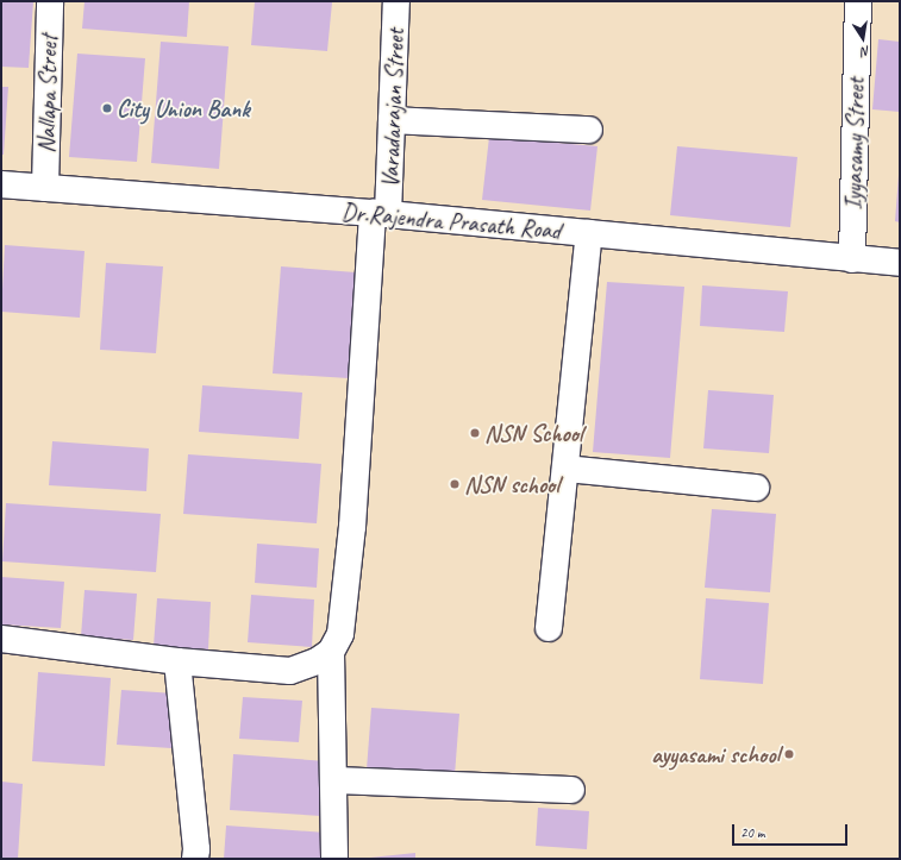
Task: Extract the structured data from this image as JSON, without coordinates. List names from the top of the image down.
{
  "streets": {
    "street": [
      "Nallapa Street",
      "Varadarajan Street",
      "Iyyasamy Street",
      "Dr.Rajendra Prasath Road"
    ]
  },
  "crossings": [
    ["Nallapa Street", "Dr.Rajendra Prasath Road"],
    ["Varadarajan Street", "Dr.Rajendra Prasath Road"],
    ["Iyyasamy Street", "Dr.Rajendra Prasath Road"]
  ],
  "places": [
    "City Union Bank",
    "NSN School",
    "NSN school",
    "ayyasami school"
  ],
  "scale_bar": "20 m",
  "north": "bottom"
}
